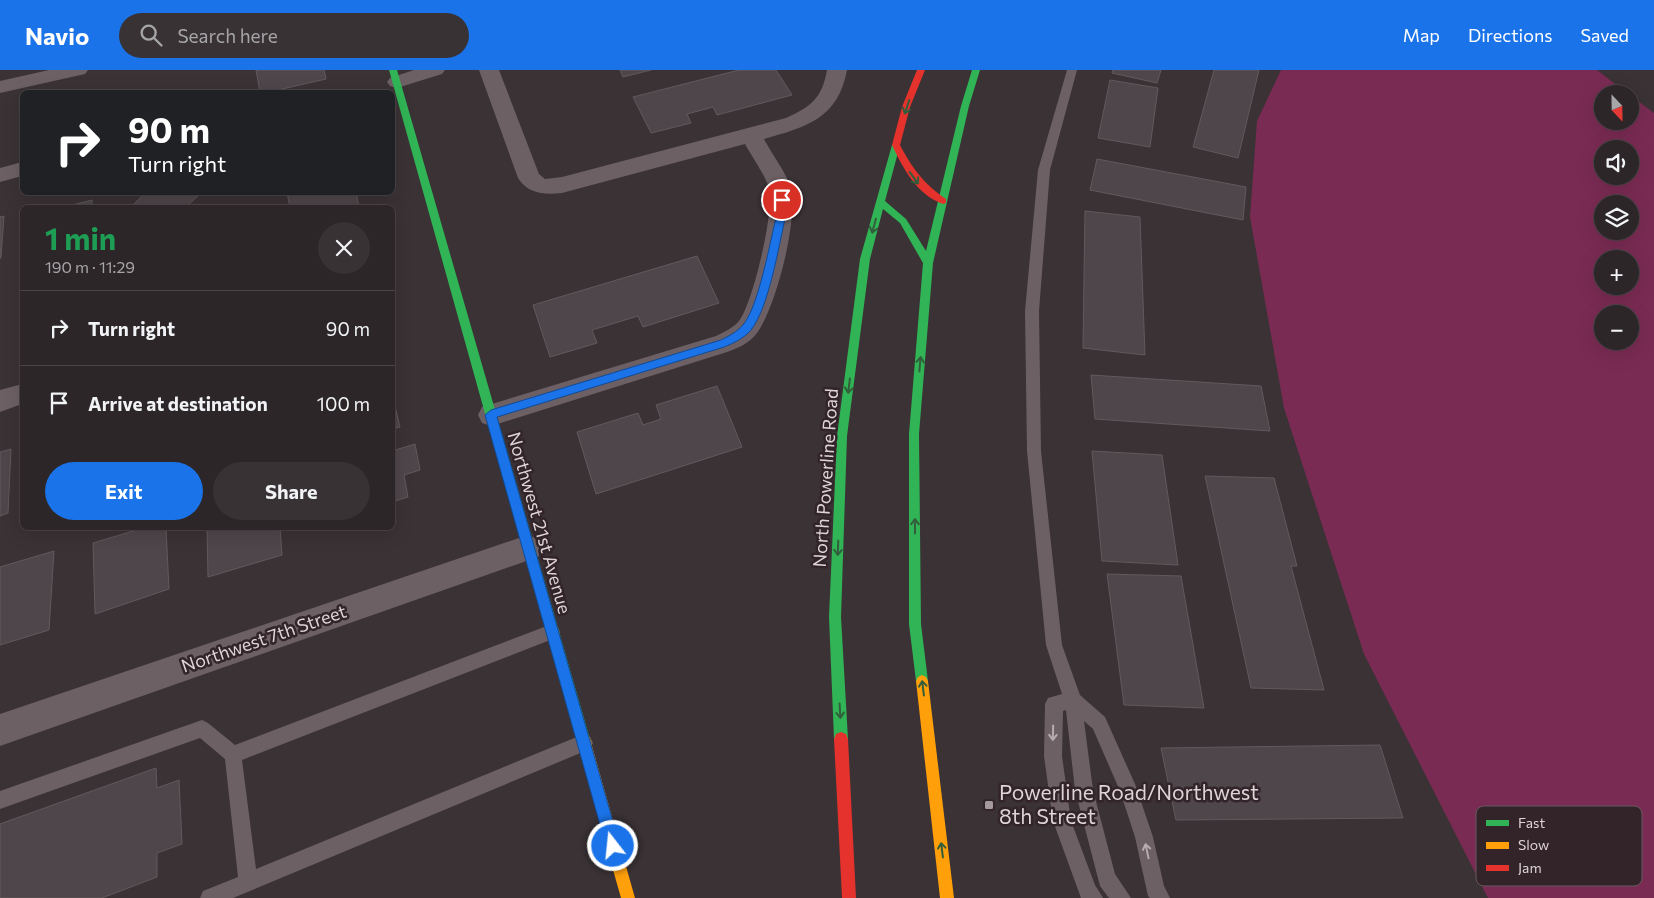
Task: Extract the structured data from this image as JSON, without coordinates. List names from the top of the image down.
{
  "streets": {
    "main road": ["North Powerline Road", "Northwest 21st Avenue"],
    "street": ["Northwest 7th Street"]
  },
  "crossings": [
    ["Northwest 21st Avenue", "Northwest 7th Street"]
  ],
  "places": {
    "transit": ["Powerline Road/Northwest 8th Street"]
  },
  "legend": ["Fast", "Slow", "Jam"],
  "north": "bottom",
  "page": {
    "header": "Navio",
    "search": "Search here",
    "nav": ["Map", "Directions", "Saved"],
    "map_buttons": ["+", "−"],
    "turn": ["90 m", "Turn right"],
    "heading": ["1 min", "190 m · 11:29"],
    "list": [
      {
        "name": "Turn right",
        "value": "90 m"
      },
      {
        "name": "Arrive at destination",
        "value": "100 m"
      }
    ],
    "buttons": ["Exit", "Share"]
  }
}
